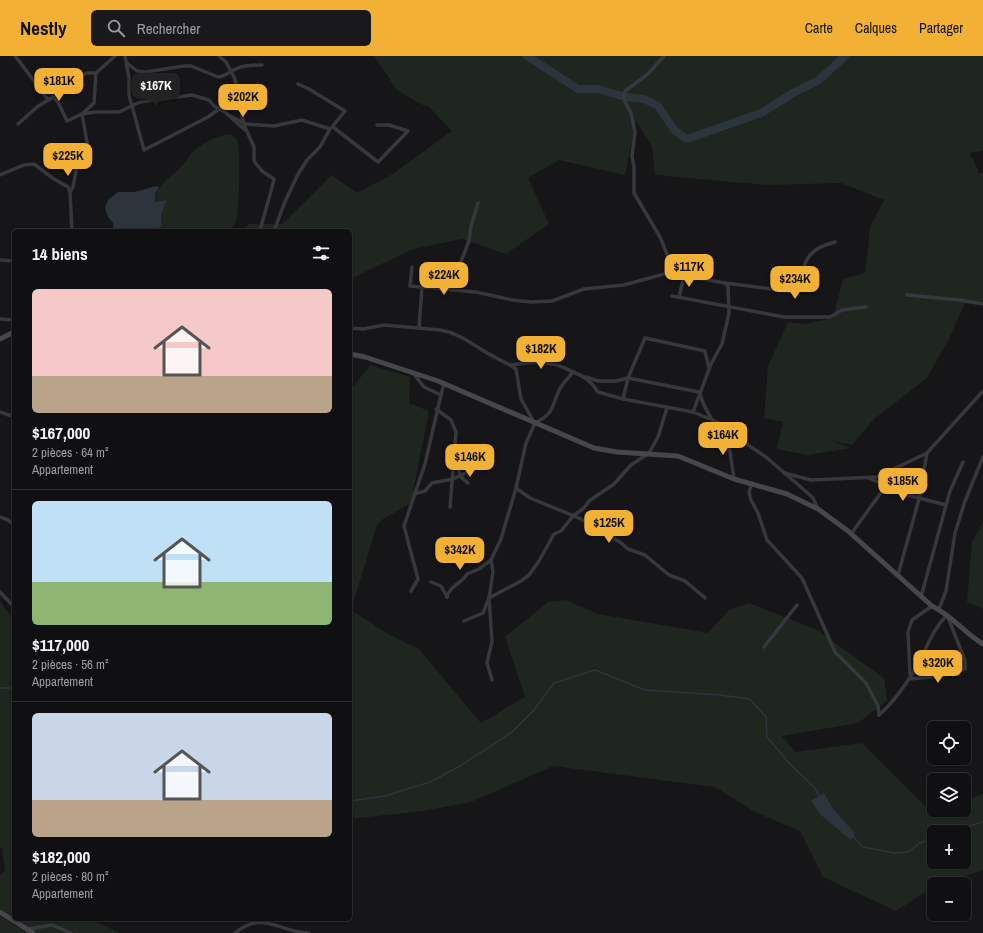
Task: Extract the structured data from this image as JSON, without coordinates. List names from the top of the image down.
{
  "page": {
    "header": "Nestly",
    "search": "Rechercher",
    "nav": ["Carte", "Calques", "Partager"],
    "price": [
      "$181K",
      "$167K",
      "$202K",
      "$225K",
      "$117K",
      "$224K",
      "$234K",
      "$182K",
      "$164K",
      "$146K",
      "$185K",
      "$125K",
      "$342K",
      "$320K"
    ],
    "heading": "14 biens",
    "list": [
      {
        "name": "$167,000",
        "note": "2 pièces · 64 m² · Appartement"
      },
      {
        "name": "$117,000",
        "note": "2 pièces · 56 m² · Appartement"
      },
      {
        "name": "$182,000",
        "note": "2 pièces · 80 m² · Appartement"
      }
    ],
    "map_buttons": ["+", "−"]
  }
}
